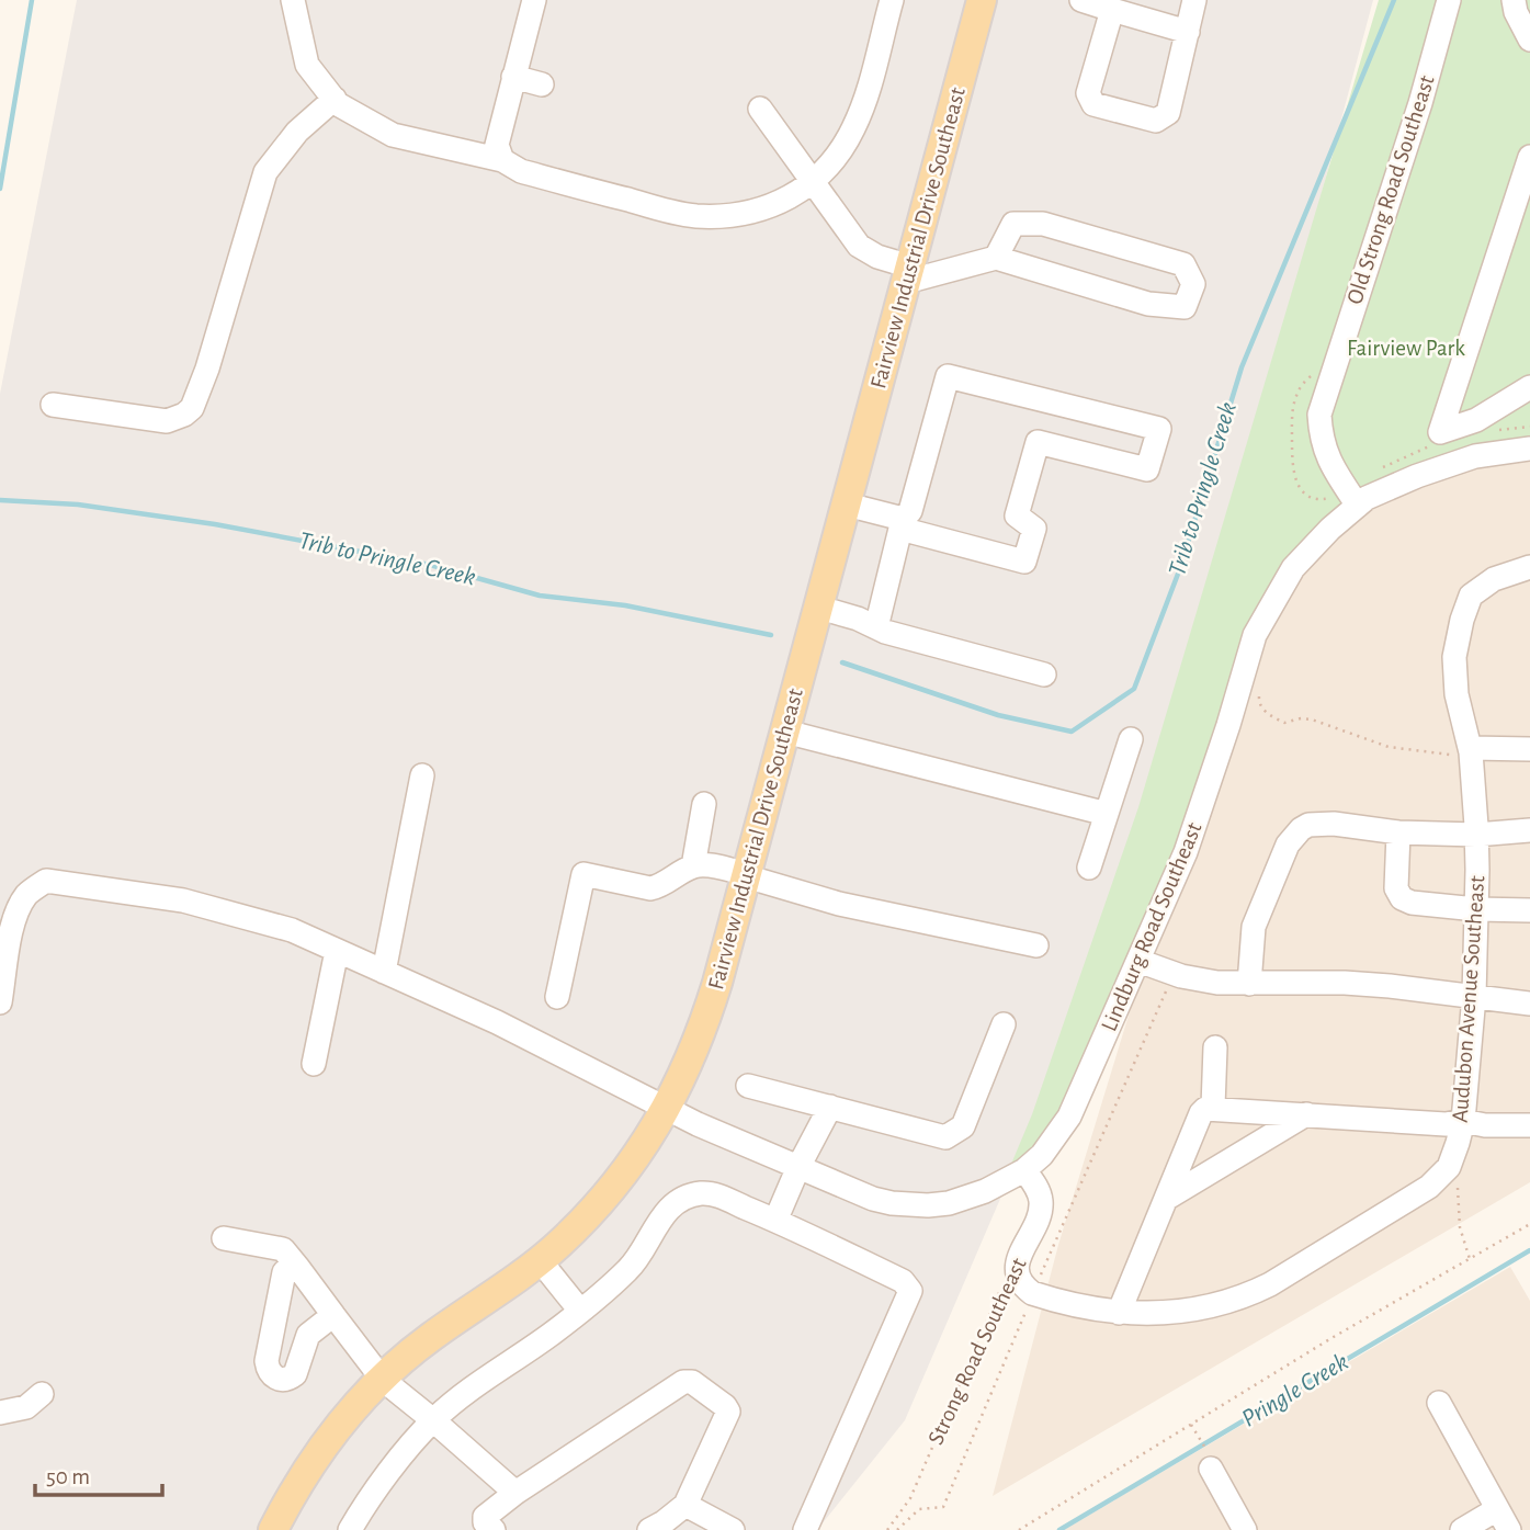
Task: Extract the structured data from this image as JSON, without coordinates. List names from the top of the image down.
{
  "streets": {
    "main road": ["Fairview Industrial Drive Southeast"],
    "street": [
      "Old Strong Road Southeast",
      "Lindburg Road Southeast",
      "Audubon Avenue Southeast",
      "Strong Road Southeast"
    ]
  },
  "crossings": [
    ["Old Strong Road Southeast", "Lindburg Road Southeast"],
    ["Fairview Industrial Drive Southeast", "Lindburg Road Southeast"],
    ["Lindburg Road Southeast", "Strong Road Southeast"]
  ],
  "water": ["Trib to Pringle Creek", "Pringle Creek"],
  "parks": ["Fairview Park"],
  "scale_bar": "50 m"
}
